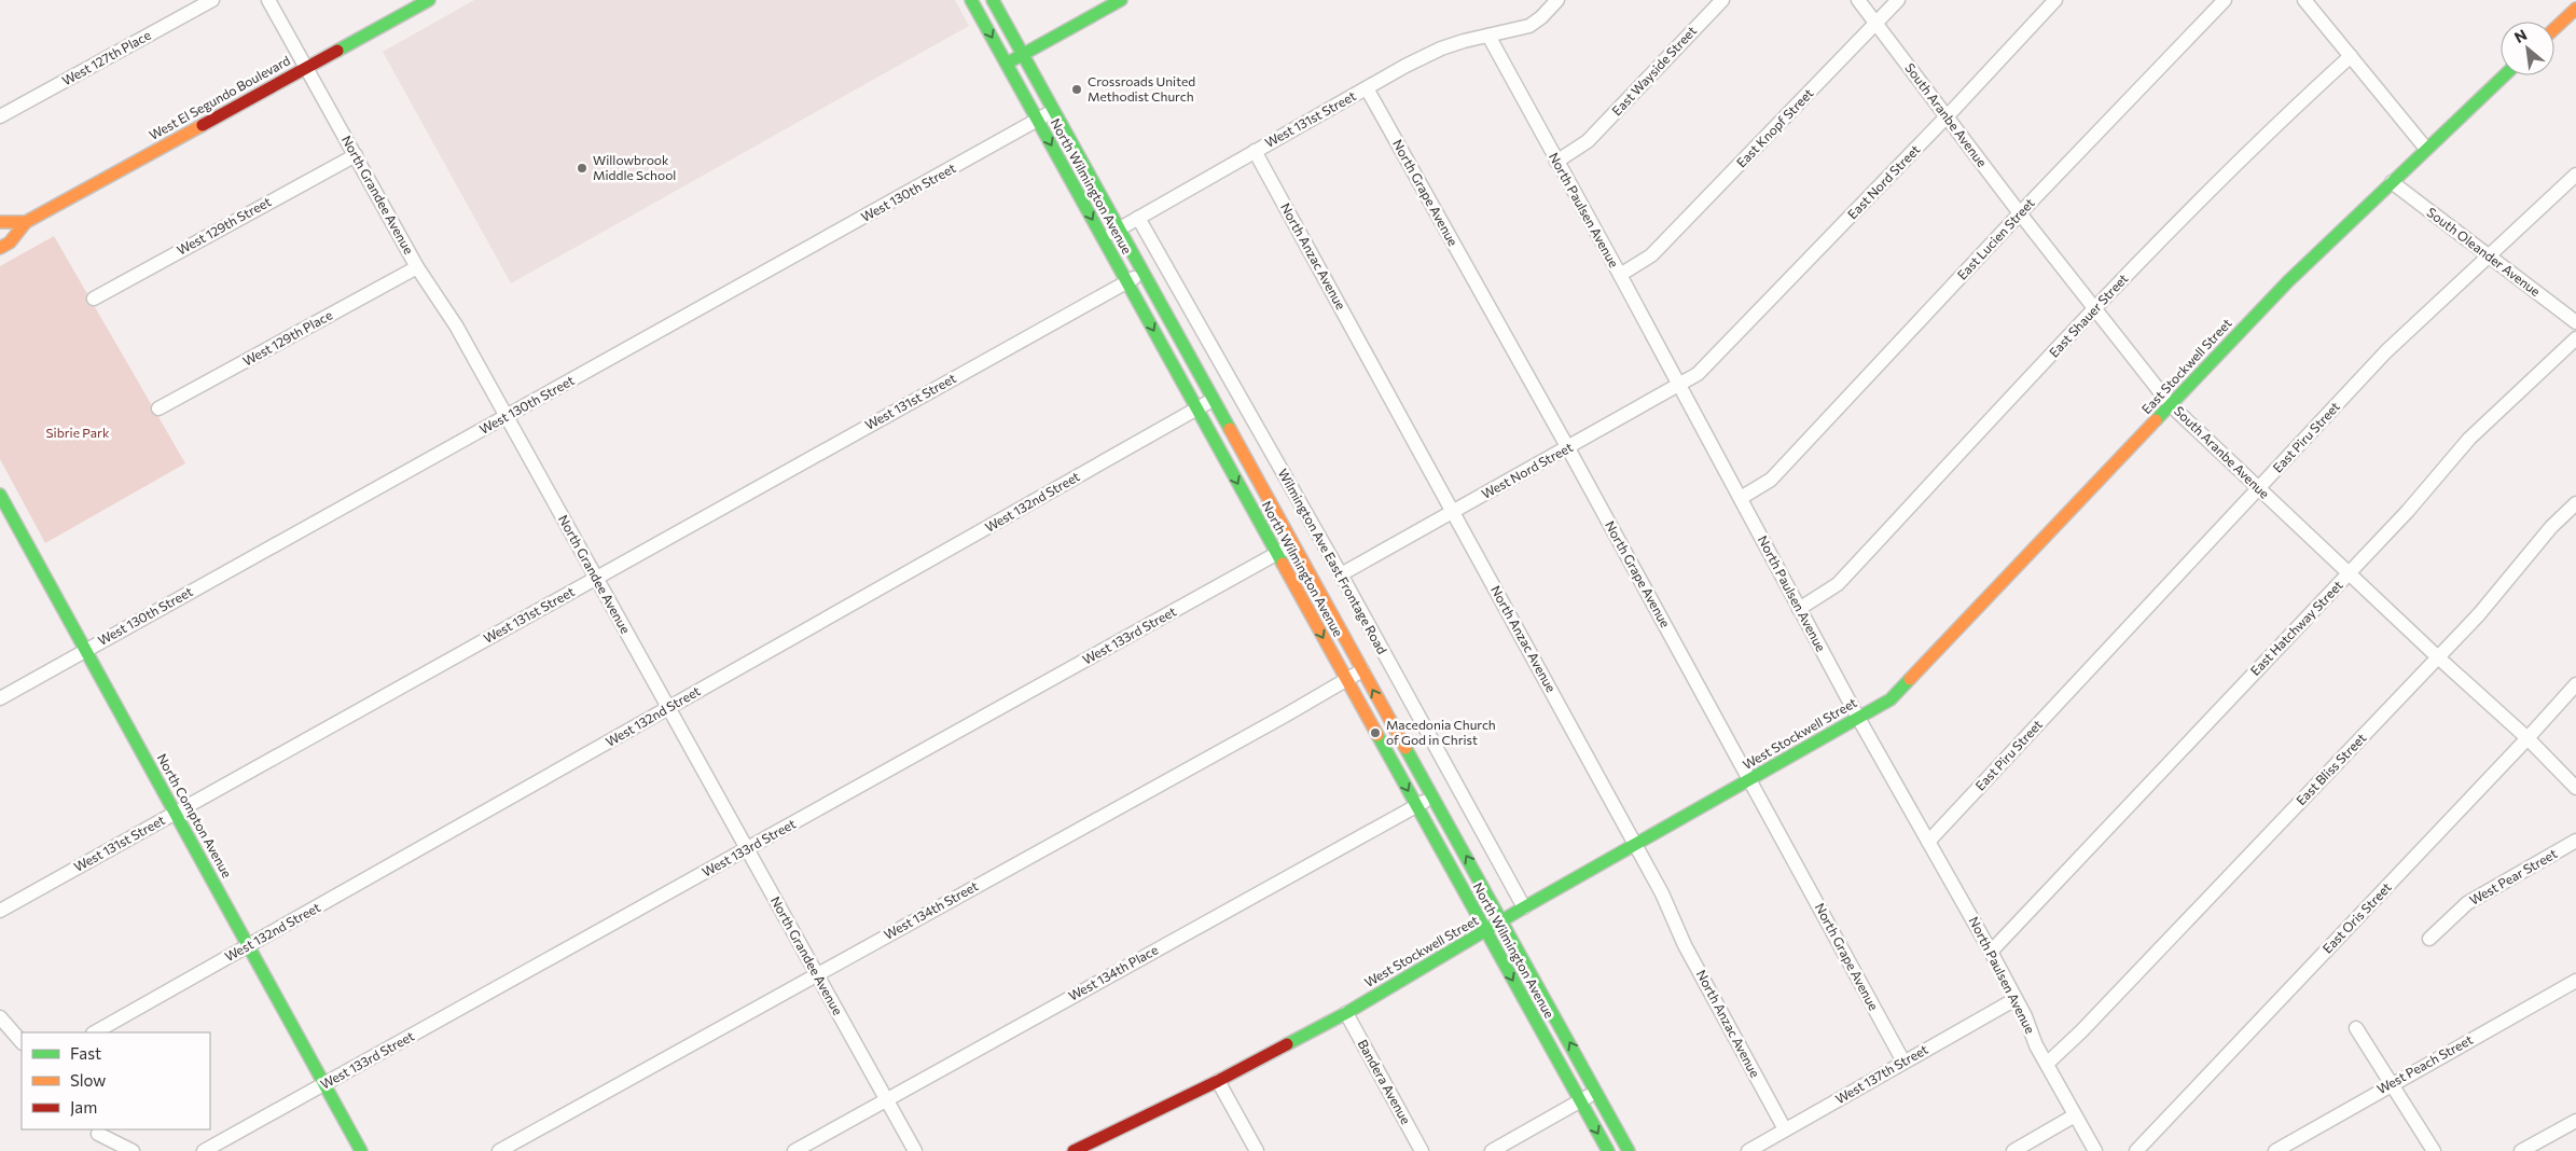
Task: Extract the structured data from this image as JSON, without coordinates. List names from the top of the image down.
{
  "streets": {
    "main road": [
      "West El Segundo Boulevard",
      "North Wilmington Avenue",
      "East Stockwell Street",
      "West Stockwell Street",
      "North Compton Avenue"
    ],
    "street": [
      "West 127th Place",
      "East Wayside Street",
      "South Aranbe Avenue",
      "West 131st Street",
      "East Knopf Street",
      "East Nord Street",
      "West 130th Street",
      "North Grape Avenue",
      "North Grandee Avenue",
      "North Paulsen Avenue",
      "West 129th Street",
      "East Lucien Street",
      "South Oleander Avenue",
      "North Anzac Avenue",
      "East Shauer Street",
      "West 129th Place",
      "East Piru Street",
      "West Nord Street",
      "West 132nd Street",
      "Wilmington Ave East Frontage Road",
      "East Hatchway Street",
      "West 133rd Street",
      "East Bliss Street",
      "West Pear Street",
      "West 134th Street",
      "East Oris Street",
      "West 134th Place",
      "West Peach Street",
      "West 137th Street",
      "Bandera Avenue"
    ]
  },
  "crossings": [
    ["East Wayside Street", "North Paulsen Avenue"],
    ["West El Segundo Boulevard", "North Grandee Avenue"],
    ["South Aranbe Avenue", "East Knopf Street"],
    ["South Aranbe Avenue", "East Nord Street"],
    ["South Aranbe Avenue", "East Lucien Street"],
    ["South Aranbe Avenue", "East Shauer Street"],
    ["South Aranbe Avenue", "East Stockwell Street"],
    ["South Aranbe Avenue", "East Piru Street"],
    ["South Aranbe Avenue", "East Hatchway Street"],
    ["South Aranbe Avenue", "East Bliss Street"],
    ["South Aranbe Avenue", "East Oris Street"],
    ["West 131st Street", "North Wilmington Avenue"],
    ["West 131st Street", "North Grape Avenue"],
    ["West 131st Street", "North Grandee Avenue"],
    ["West 131st Street", "North Paulsen Avenue"],
    ["West 131st Street", "North Anzac Avenue"],
    ["West 131st Street", "Wilmington Ave East Frontage Road"],
    ["West 131st Street", "North Compton Avenue"],
    ["East Knopf Street", "North Paulsen Avenue"],
    ["East Nord Street", "West Nord Street"],
    ["North Wilmington Avenue", "West 130th Street"],
    ["North Wilmington Avenue", "West 132nd Street"],
    ["North Wilmington Avenue", "West 133rd Street"],
    ["North Wilmington Avenue", "West Stockwell Street"],
    ["North Wilmington Avenue", "West 134th Street"],
    ["North Wilmington Avenue", "West 134th Place"],
    ["West 130th Street", "North Grandee Avenue"],
    ["West 130th Street", "North Compton Avenue"],
    ["North Grape Avenue", "West Nord Street"],
    ["North Grape Avenue", "West Stockwell Street"],
    ["North Grape Avenue", "West 137th Street"],
    ["North Grandee Avenue", "West 129th Street"],
    ["North Grandee Avenue", "West 129th Place"],
    ["North Grandee Avenue", "West 132nd Street"],
    ["North Grandee Avenue", "West 133rd Street"],
    ["North Grandee Avenue", "West 134th Street"],
    ["North Grandee Avenue", "West 134th Place"],
    ["North Paulsen Avenue", "East Lucien Street"],
    ["North Paulsen Avenue", "East Shauer Street"],
    ["North Paulsen Avenue", "East Piru Street"],
    ["North Paulsen Avenue", "West Nord Street"],
    ["North Paulsen Avenue", "East Hatchway Street"],
    ["North Paulsen Avenue", "West Stockwell Street"],
    ["North Paulsen Avenue", "East Bliss Street"],
    ["North Paulsen Avenue", "West 137th Street"],
    ["South Oleander Avenue", "East Stockwell Street"],
    ["South Oleander Avenue", "East Piru Street"],
    ["North Anzac Avenue", "West Nord Street"],
    ["North Anzac Avenue", "West Stockwell Street"],
    ["North Anzac Avenue", "West 137th Street"],
    ["East Stockwell Street", "West Stockwell Street"],
    ["West Nord Street", "Wilmington Ave East Frontage Road"],
    ["West 132nd Street", "North Compton Avenue"],
    ["Wilmington Ave East Frontage Road", "West Stockwell Street"],
    ["West 133rd Street", "North Compton Avenue"],
    ["West Stockwell Street", "Bandera Avenue"]
  ],
  "parks": ["Sibrie Park"],
  "places": ["Crossroads United Methodist Church", "Willowbrook Middle School", "Macedonia Church of God in Christ"],
  "legend": ["Fast", "Slow", "Jam"],
  "north": "top left"
}
